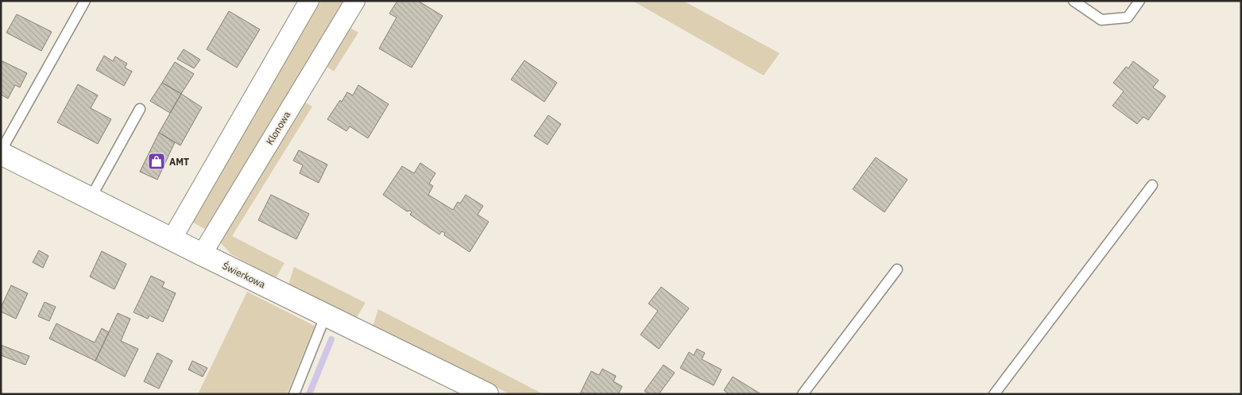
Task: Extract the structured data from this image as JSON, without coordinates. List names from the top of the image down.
{
  "streets": {
    "street": ["Klonowa", "Świerkowa"]
  },
  "crossings": [
    ["Klonowa", "Świerkowa"]
  ],
  "places": {
    "shop": ["AMT"]
  }
}
